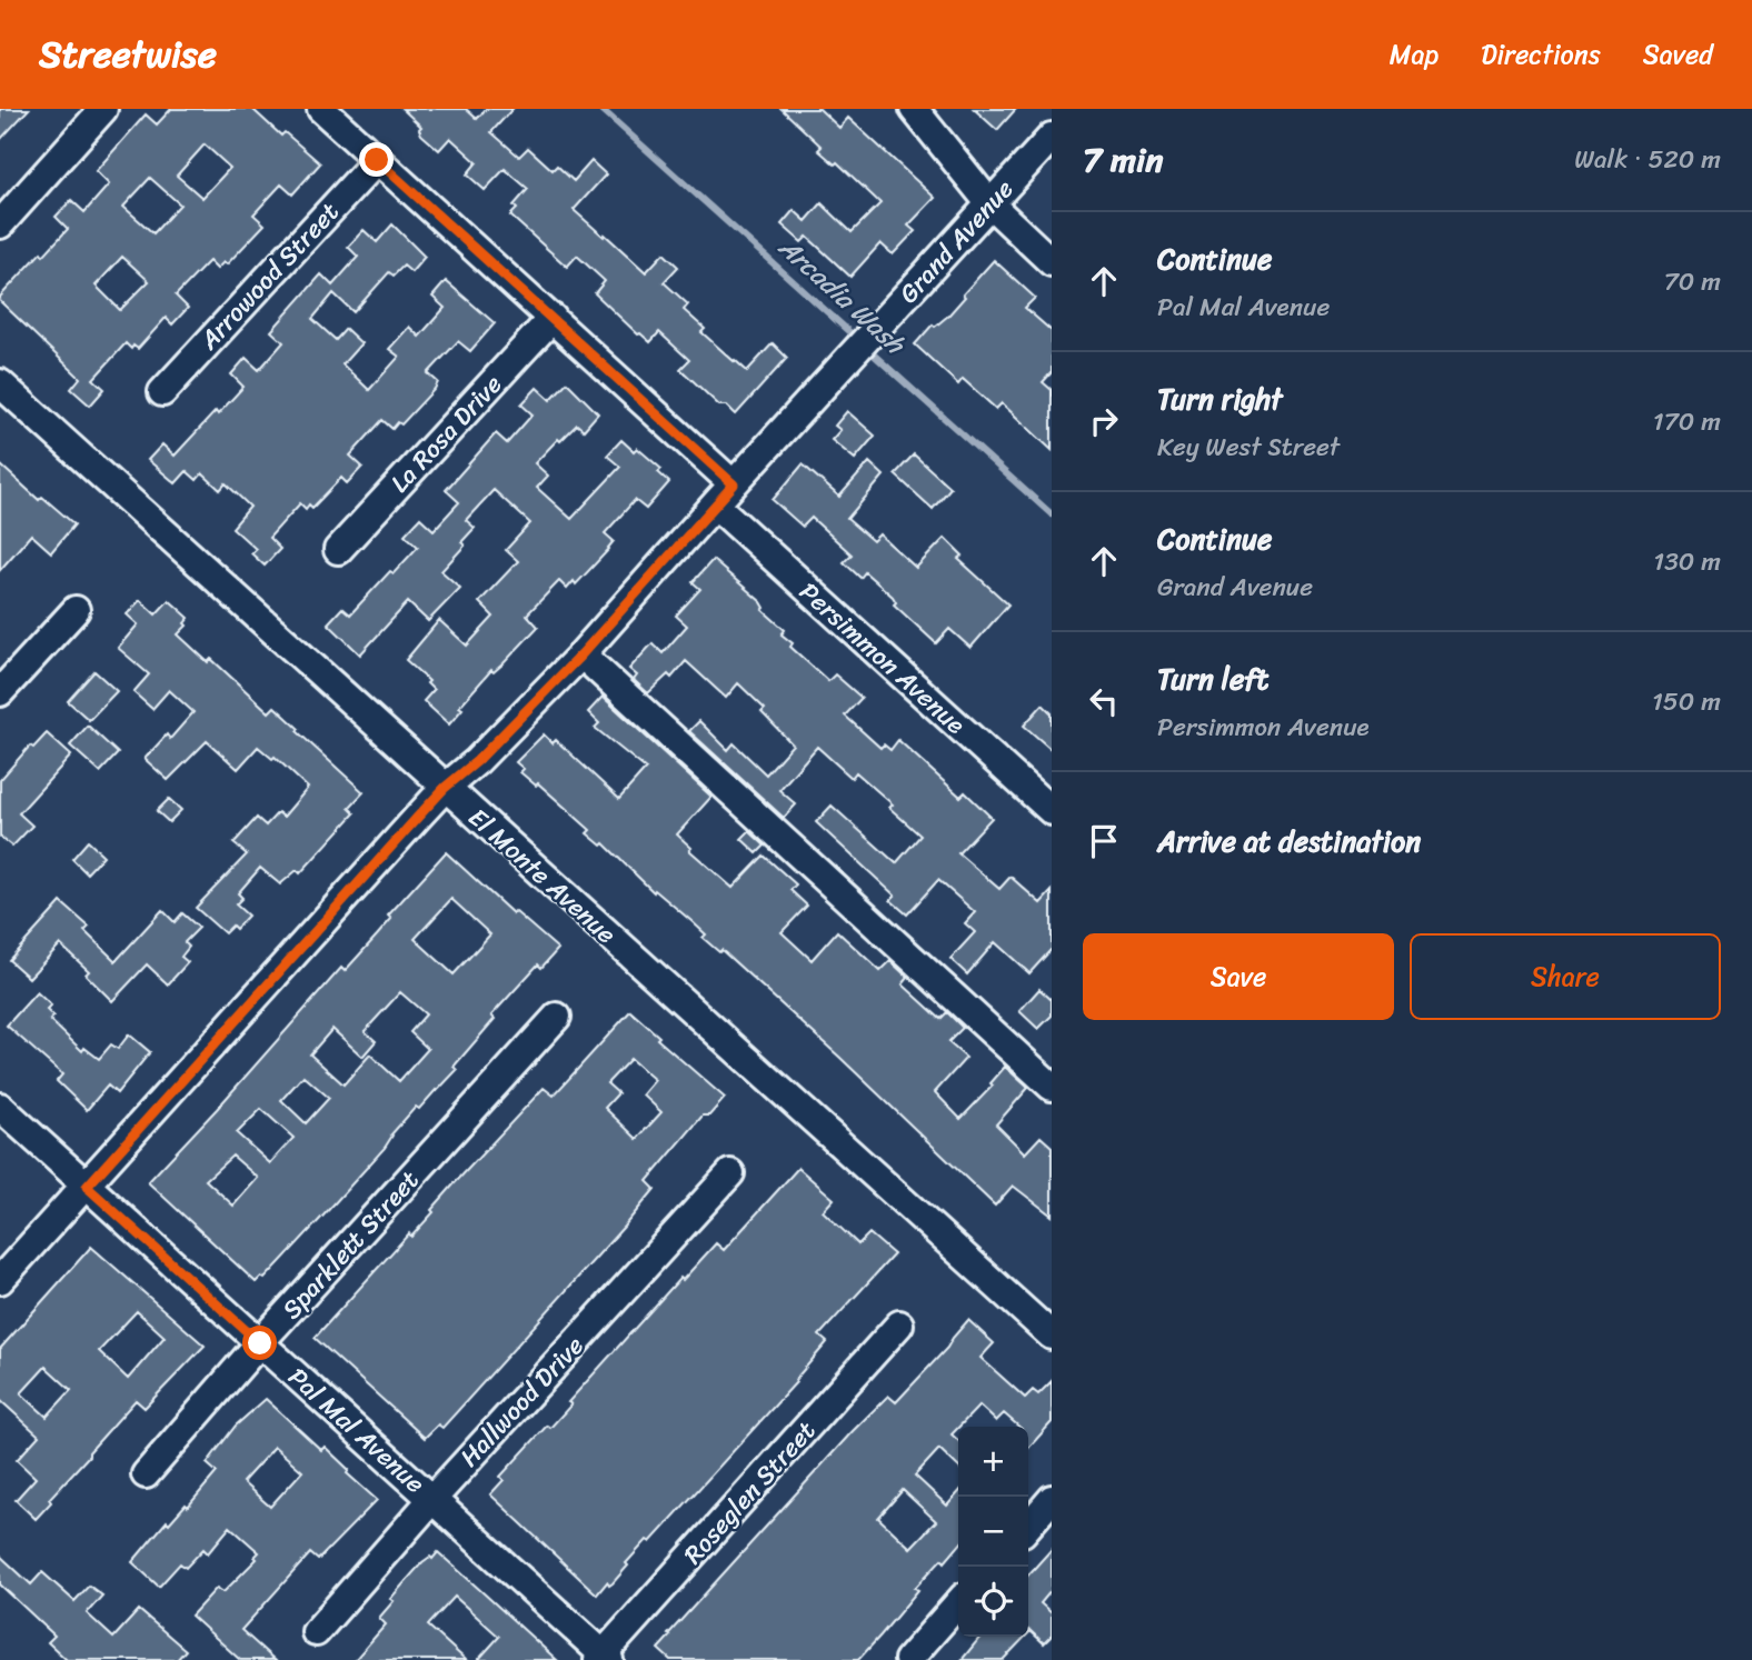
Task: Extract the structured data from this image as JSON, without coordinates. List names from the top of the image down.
{
  "streets": {
    "street": [
      "Grand Avenue",
      "Arrowood Street",
      "La Rosa Drive",
      "Persimmon Avenue",
      "El Monte Avenue",
      "Sparklett Street",
      "Hallwood Drive",
      "Pal Mal Avenue",
      "Roseglen Street"
    ]
  },
  "crossings": [
    ["Grand Avenue", "Persimmon Avenue"],
    ["Grand Avenue", "El Monte Avenue"],
    ["Grand Avenue", "Pal Mal Avenue"],
    ["Sparklett Street", "Pal Mal Avenue"],
    ["Hallwood Drive", "Pal Mal Avenue"],
    ["Pal Mal Avenue", "Roseglen Street"]
  ],
  "water": ["Arcadia Wash"],
  "page": {
    "header": "Streetwise",
    "nav": ["Map", "Directions", "Saved"],
    "heading": ["7 min", "Walk · 520 m"],
    "list": [
      ["Continue", "Pal Mal Avenue", "70 m"],
      ["Turn right", "Key West Street", "170 m"],
      ["Continue", "Grand Avenue", "130 m"],
      ["Turn left", "Persimmon Avenue", "150 m"],
      "Arrive at destination"
    ],
    "buttons": ["Save", "Share"],
    "map_buttons": ["+", "−"]
  }
}
